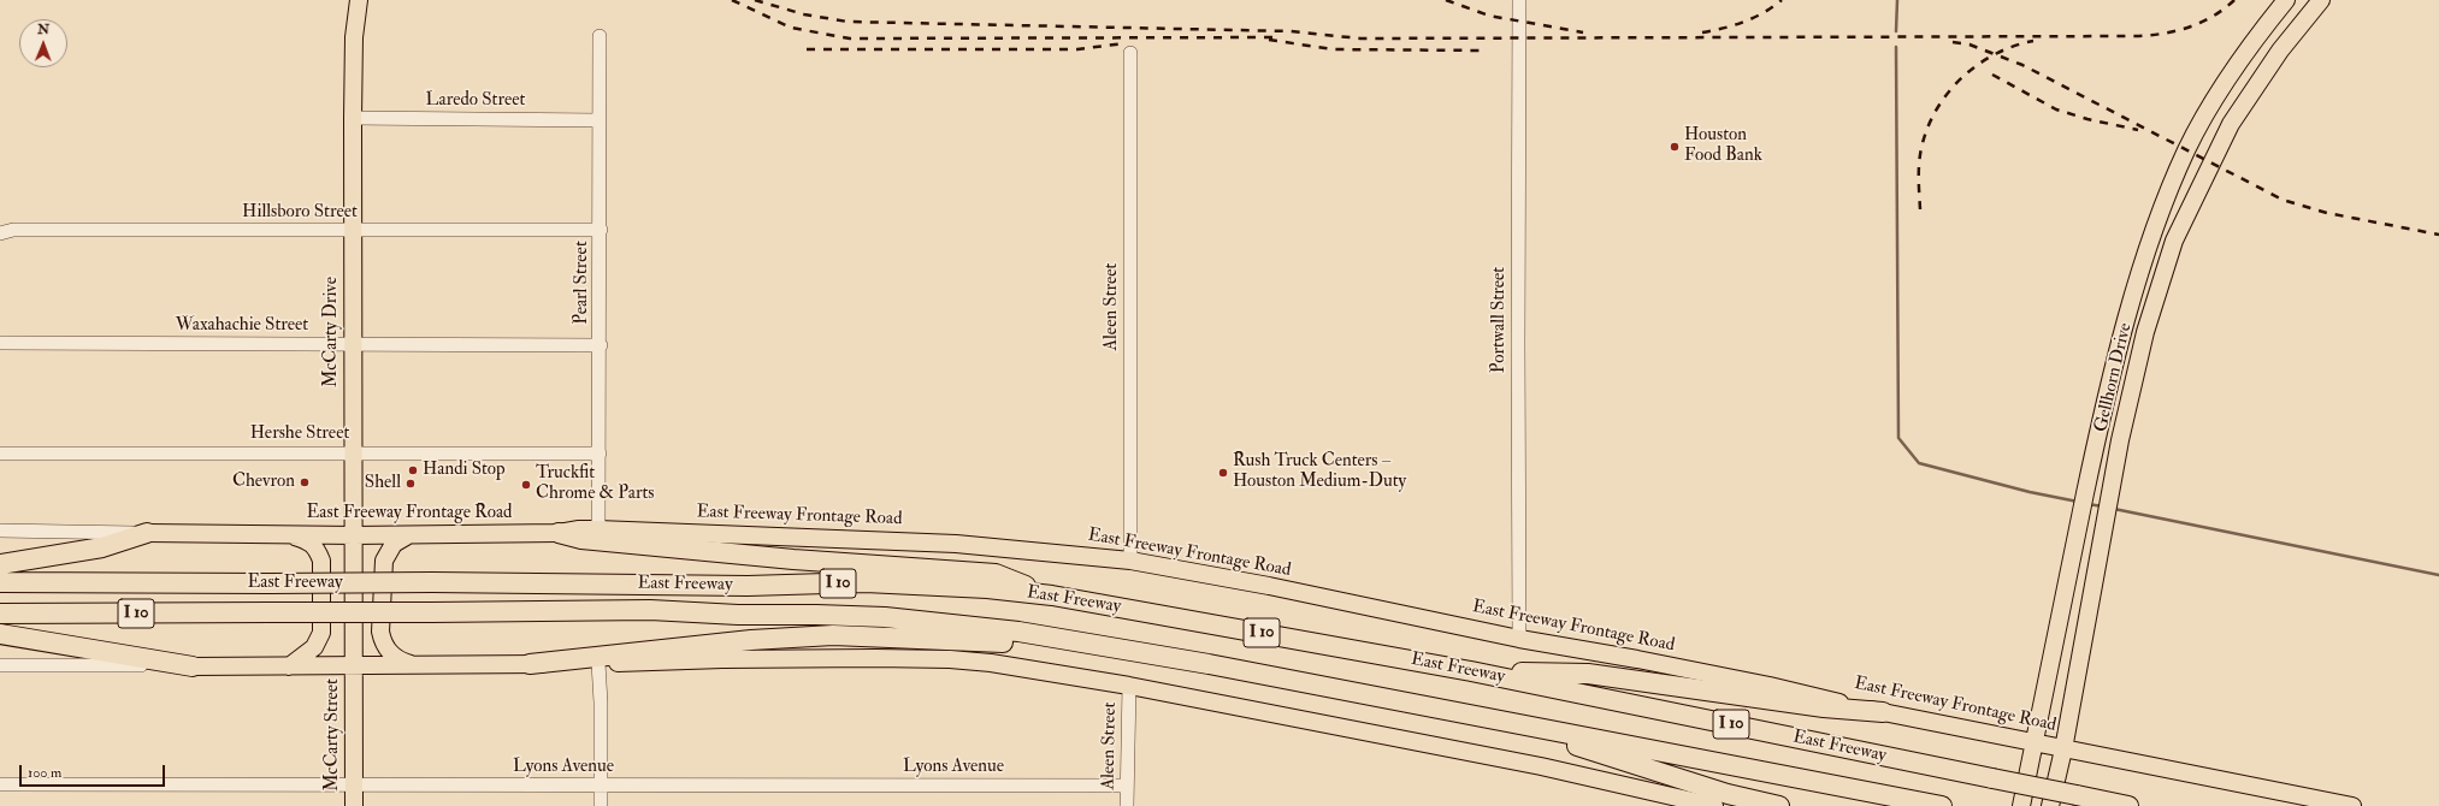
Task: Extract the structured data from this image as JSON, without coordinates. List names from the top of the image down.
{
  "streets": {
    "highway": ["East Freeway", "I 10"],
    "main road": [
      "McCarty Drive",
      "Gellhorn Drive",
      "East Freeway Frontage Road",
      "McCarty Street"
    ],
    "street": [
      "Laredo Street",
      "Hillsboro Street",
      "Pearl Street",
      "Aleen Street",
      "Portwall Street",
      "Waxahachie Street",
      "Hershe Street",
      "Lyons Avenue"
    ]
  },
  "crossings": [
    ["Laredo Street", "Pearl Street"],
    ["Laredo Street", "McCarty Drive"],
    ["Hillsboro Street", "Pearl Street"],
    ["Hillsboro Street", "McCarty Drive"],
    ["Pearl Street", "Waxahachie Street"],
    ["Pearl Street", "Hershe Street"],
    ["Pearl Street", "East Freeway Frontage Road"],
    ["Aleen Street", "East Freeway Frontage Road"],
    ["Aleen Street", "Lyons Avenue"],
    ["Portwall Street", "East Freeway Frontage Road"],
    ["Waxahachie Street", "McCarty Drive"],
    ["McCarty Drive", "Hershe Street"],
    ["McCarty Drive", "East Freeway Frontage Road"],
    ["McCarty Drive", "McCarty Street"],
    ["Gellhorn Drive", "East Freeway Frontage Road"],
    ["McCarty Street", "Lyons Avenue"]
  ],
  "places": [
    "Houston Food Bank",
    "Handi Stop",
    "Rush Truck Centers – Houston Medium-Duty",
    "Chevron",
    "Shell",
    "Truckfit Chrome & Parts"
  ],
  "scale_bar": "100 m",
  "north": "top"
}
